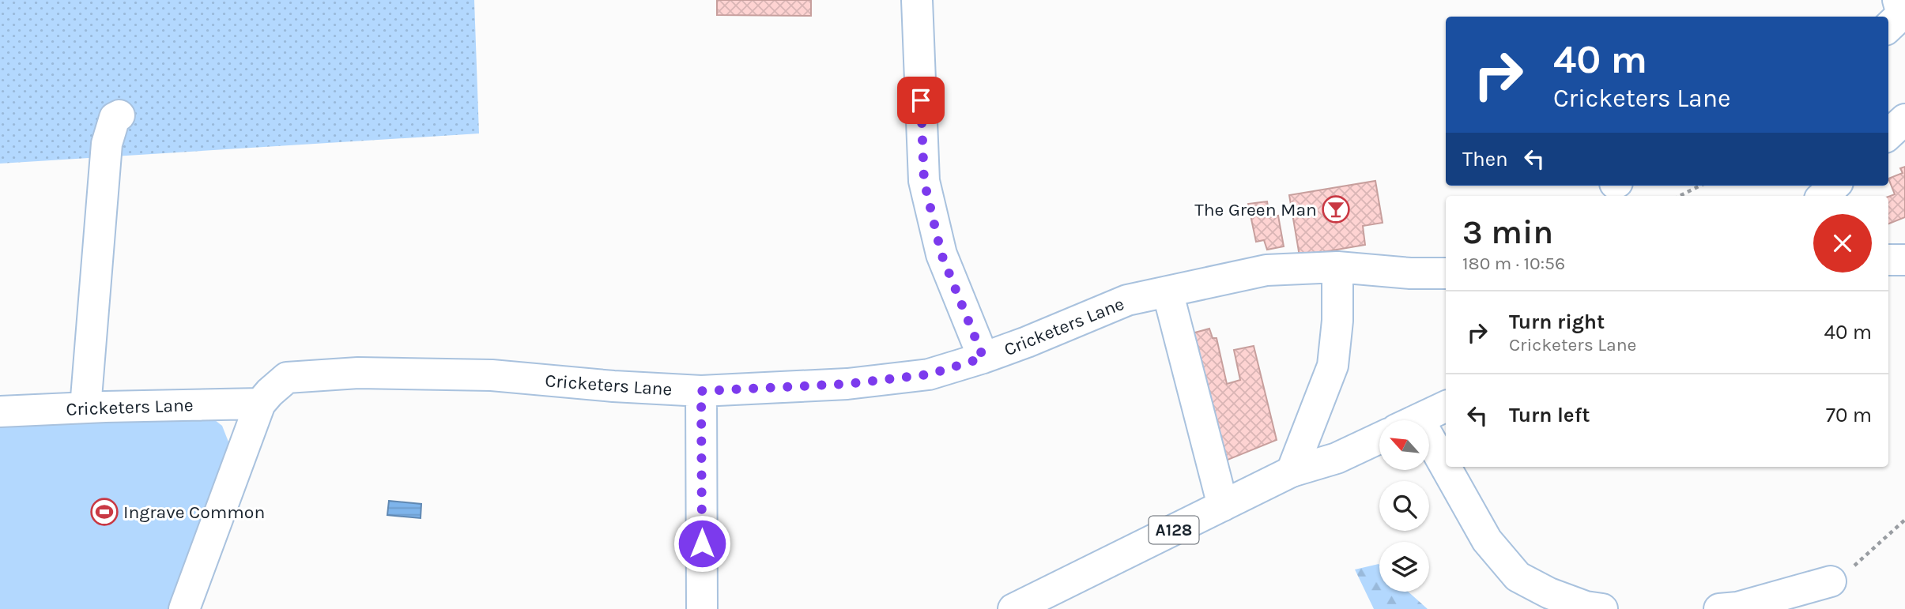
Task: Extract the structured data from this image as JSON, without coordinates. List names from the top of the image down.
{
  "streets": {
    "street": ["Cricketers Lane", "A128"]
  },
  "places": {
    "bar": ["The Green Man"],
    "sports": ["Ingrave Common"]
  },
  "north": "top left",
  "page": {
    "turn": ["40 m", "Cricketers Lane"],
    "then": "Then",
    "heading": ["3 min", "180 m · 10:56"],
    "list": [
      {
        "name": "Turn right",
        "note": "Cricketers Lane",
        "value": "40 m"
      },
      {
        "name": "Turn left",
        "value": "70 m"
      }
    ]
  }
}
